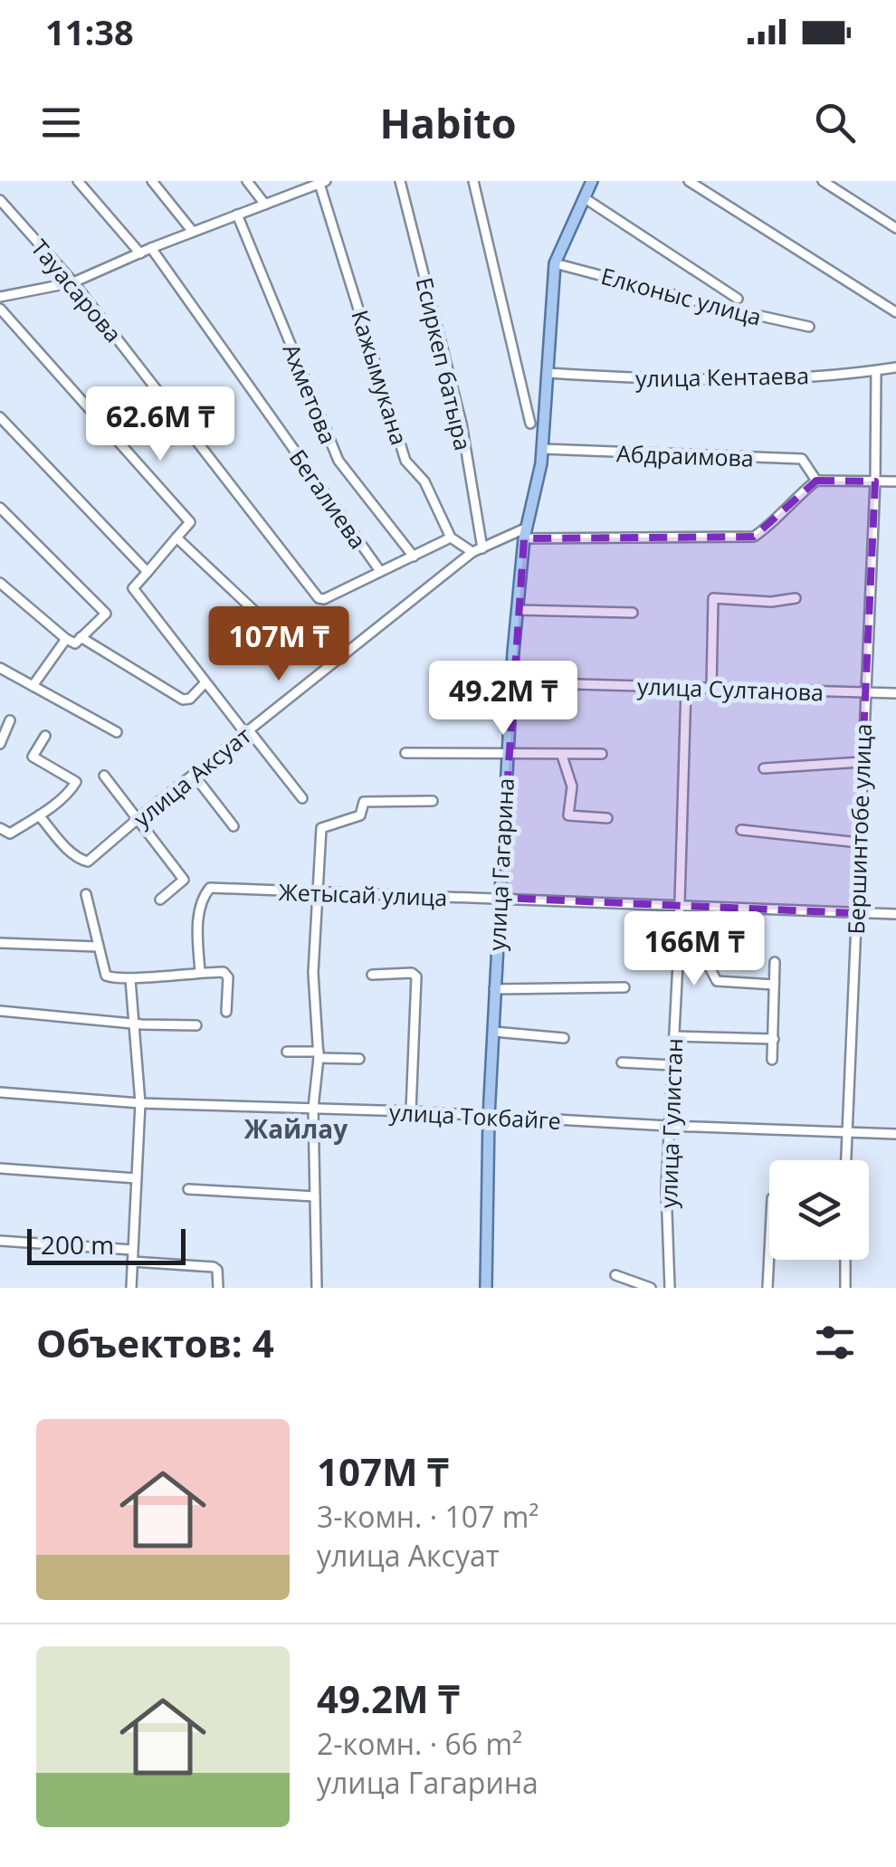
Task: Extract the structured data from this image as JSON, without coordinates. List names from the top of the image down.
{
  "streets": {
    "main road": ["улица Гагарина"],
    "street": [
      "Тауасарова",
      "Елконыс улица",
      "Есиркеп батыра",
      "улица Кентаева",
      "Кажымукана",
      "Ахметова",
      "Абдраимова",
      "Бегалиева",
      "улица Султанова",
      "улица Аксуат",
      "Бершинтобе улица",
      "Жетысай улица",
      "улица Токбайге",
      "улица Гулистан"
    ]
  },
  "crossings": [
    ["Тауасарова", "Бегалиева"],
    ["Елконыс улица", "улица Гагарина"],
    ["Есиркеп батыра", "улица Аксуат"],
    ["улица Кентаева", "Бершинтобе улица"],
    ["улица Кентаева", "улица Гагарина"],
    ["Абдраимова", "улица Гагарина"],
    ["улица Султанова", "Бершинтобе улица"],
    ["улица Султанова", "улица Гагарина"],
    ["улица Султанова", "улица Гулистан"],
    ["улица Аксуат", "улица Гагарина"],
    ["Бершинтобе улица", "Жетысай улица"],
    ["Бершинтобе улица", "улица Токбайге"],
    ["улица Гагарина", "Жетысай улица"],
    ["улица Гагарина", "улица Токбайге"],
    ["Жетысай улица", "улица Гулистан"],
    ["улица Токбайге", "улица Гулистан"]
  ],
  "districts": ["Жайлау"],
  "scale_bar": "200 m",
  "page": {
    "status": "11:38",
    "header": "Habito",
    "price": [
      "62.6M ₸",
      "107M ₸",
      "49.2M ₸",
      "166M ₸"
    ],
    "scale": "200 m",
    "heading": "Объектов: 4",
    "list": [
      {
        "name": "107M ₸",
        "note": "3-комн. · 107 m² · улица Аксуат"
      },
      {
        "name": "49.2M ₸",
        "note": "2-комн. · 66 m² · улица Гагарина"
      }
    ]
  }
}
